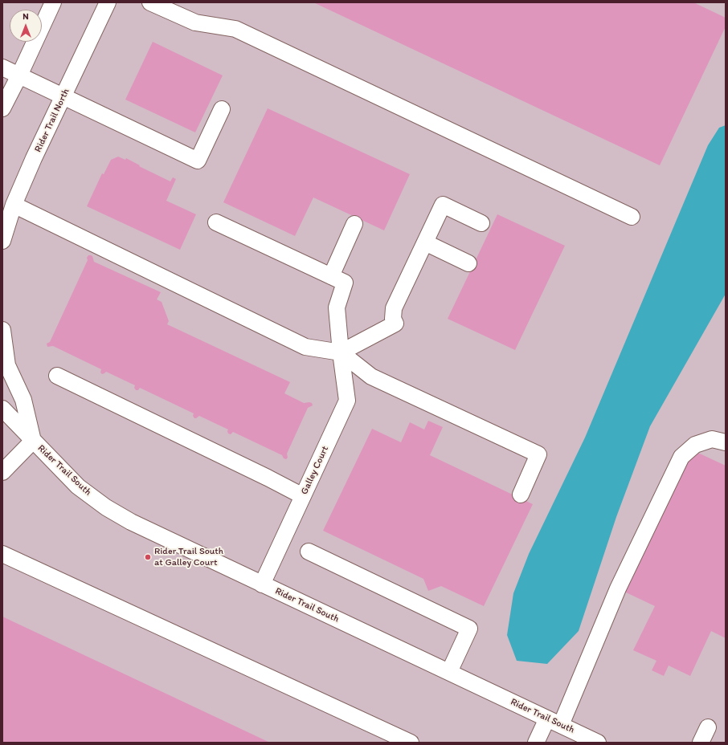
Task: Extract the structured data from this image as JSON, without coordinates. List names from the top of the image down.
{
  "streets": {
    "street": ["Rider Trail North", "Rider Trail South", "Galley Court"]
  },
  "crossings": [
    ["Rider Trail South", "Galley Court"]
  ],
  "places": ["Rider Trail South at Galley Court"],
  "north": "top"
}
